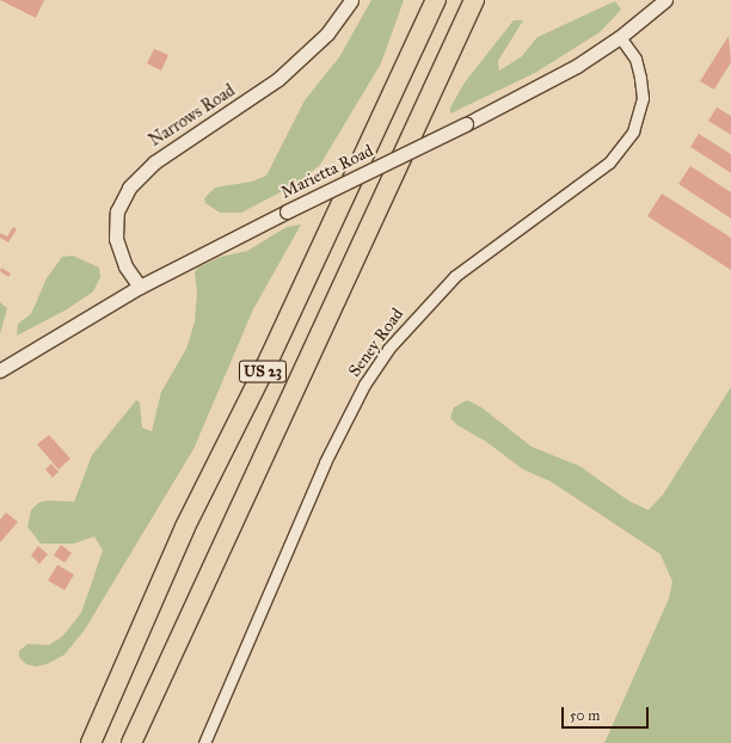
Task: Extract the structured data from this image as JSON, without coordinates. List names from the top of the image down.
{
  "streets": {
    "highway": ["US 23"],
    "street": ["Narrows Road", "Marietta Road", "Seney Road"]
  },
  "crossings": [
    ["Narrows Road", "Marietta Road"],
    ["Marietta Road", "Seney Road"]
  ],
  "scale_bar": "50 m"
}
